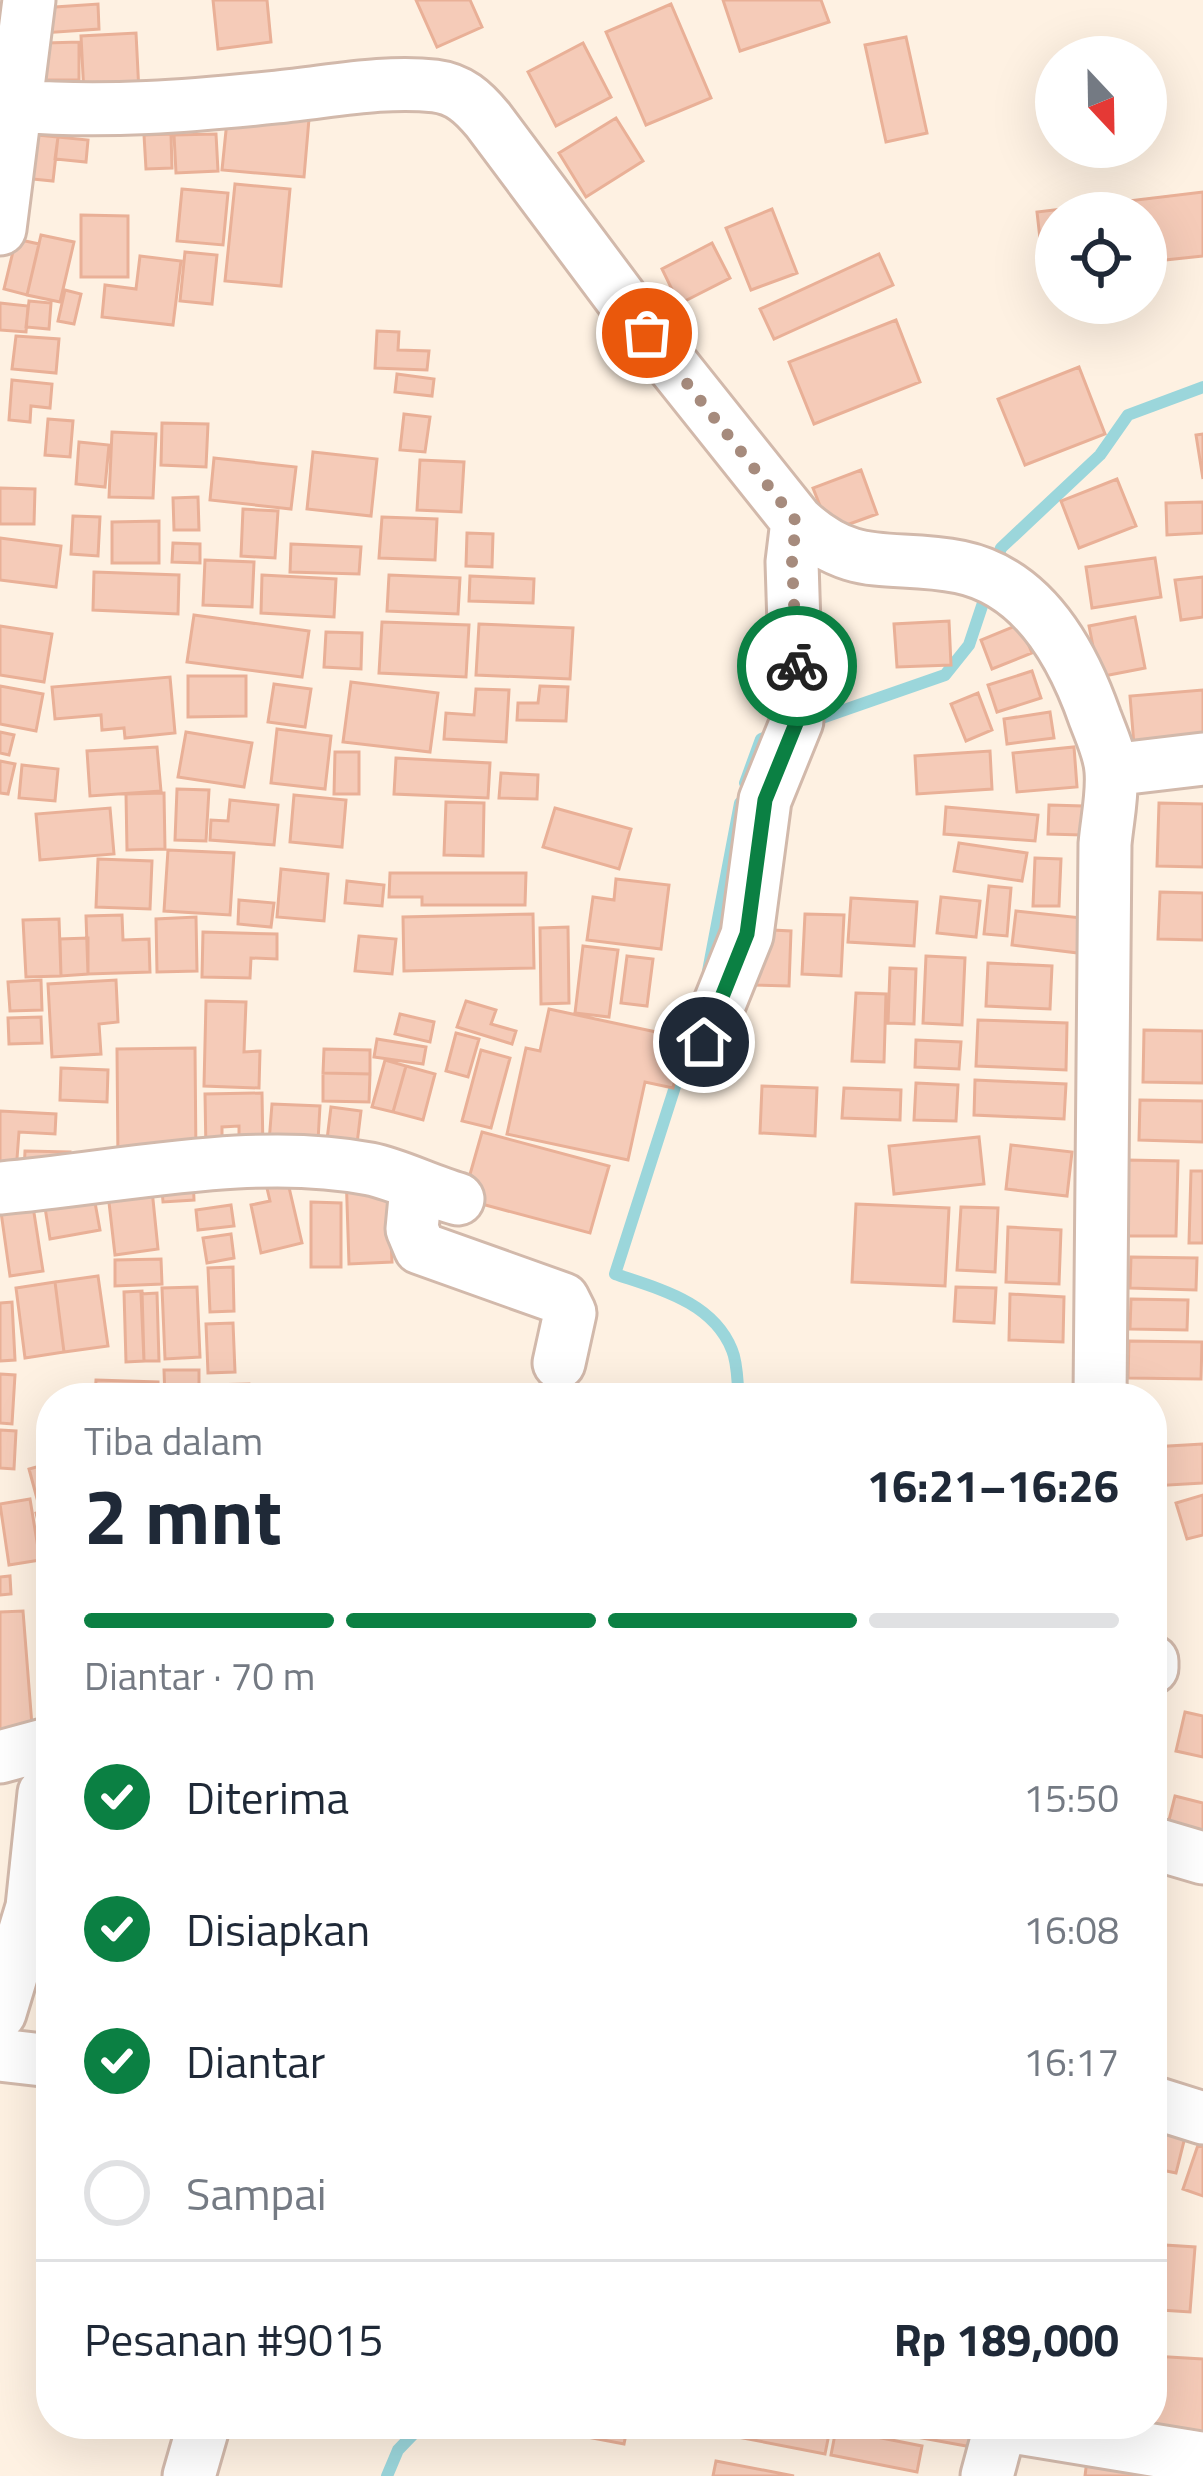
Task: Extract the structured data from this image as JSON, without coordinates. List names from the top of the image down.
{
  "north": "bottom",
  "page": {
    "heading": ["2 mnt", "Tiba dalam", "16:21–16:26"],
    "panel": ["Pesanan #9015", "Rp 189,000"],
    "bar": "Diantar · 70 m",
    "list": [
      ["Diterima", "15:50"],
      ["Disiapkan", "16:08"],
      ["Diantar", "16:17"],
      "Sampai"
    ]
  }
}
